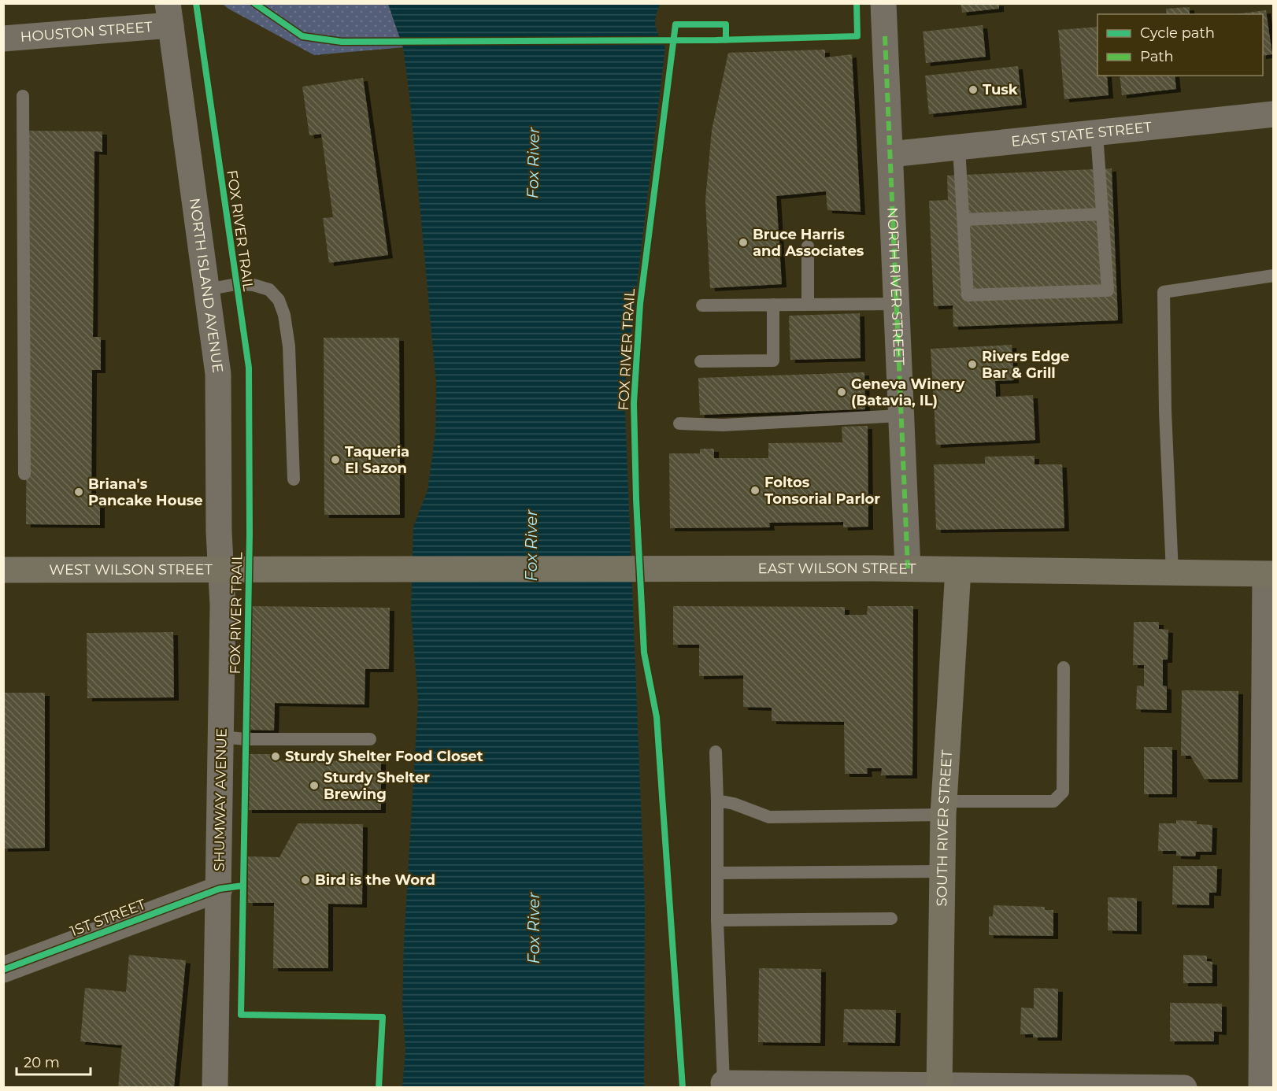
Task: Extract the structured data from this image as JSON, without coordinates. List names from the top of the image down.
{
  "streets": {
    "main road": ["EAST WILSON STREET", "WEST WILSON STREET", "SOUTH RIVER STREET"],
    "street": [
      "HOUSTON STREET",
      "EAST STATE STREET",
      "NORTH ISLAND AVENUE",
      "NORTH RIVER STREET",
      "SHUMWAY AVENUE",
      "1ST STREET"
    ],
    "cycle path": ["FOX RIVER TRAIL"]
  },
  "crossings": [
    ["HOUSTON STREET", "NORTH ISLAND AVENUE"],
    ["EAST STATE STREET", "NORTH RIVER STREET"],
    ["NORTH ISLAND AVENUE", "WEST WILSON STREET"],
    ["NORTH ISLAND AVENUE", "SHUMWAY AVENUE"],
    ["NORTH RIVER STREET", "EAST WILSON STREET"],
    ["EAST WILSON STREET", "WEST WILSON STREET"],
    ["EAST WILSON STREET", "SOUTH RIVER STREET"],
    ["WEST WILSON STREET", "SHUMWAY AVENUE"],
    ["SHUMWAY AVENUE", "1ST STREET"]
  ],
  "water": ["Fox River"],
  "places": [
    "Tusk",
    "Bruce Harris and Associates",
    "Rivers Edge Bar & Grill",
    "Geneva Winery (Batavia, IL)",
    "Taqueria El Sazon",
    "Foltos Tonsorial Parlor",
    "Briana's Pancake House",
    "Sturdy Shelter Food Closet",
    "Sturdy Shelter Brewing",
    "Bird is the Word"
  ],
  "legend": ["Cycle path", "Path"],
  "scale_bar": "20 m"
}
